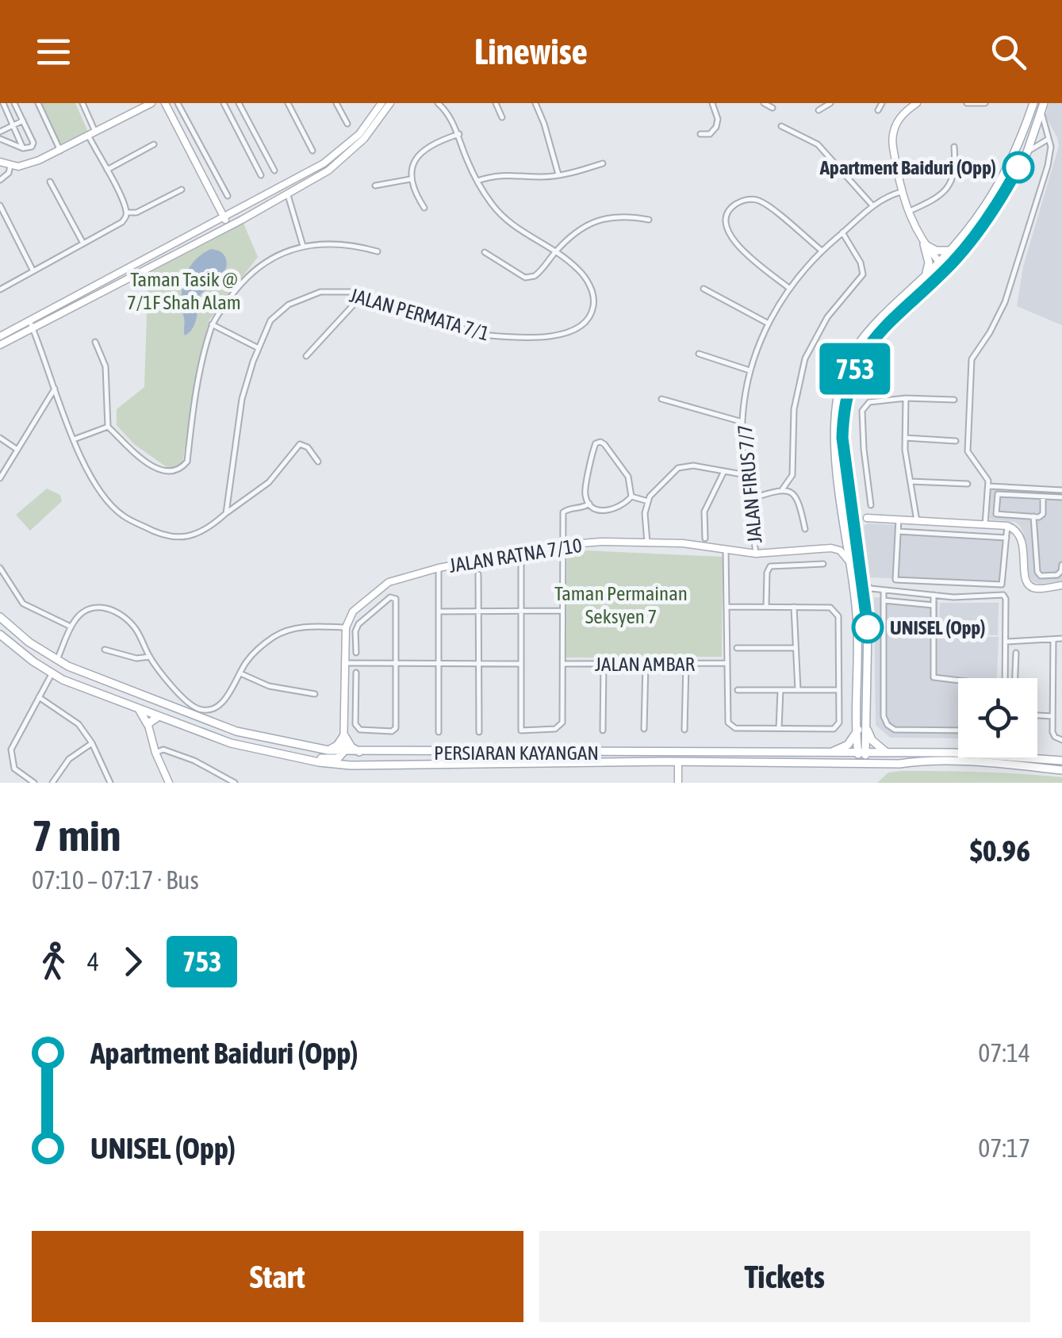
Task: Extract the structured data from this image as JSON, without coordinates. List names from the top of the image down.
{
  "streets": {
    "main road": ["PERSIARAN KAYANGAN"],
    "street": [
      "JALAN PERMATA 7/1",
      "JALAN FIRUS 7/7",
      "JALAN RATNA 7/10",
      "JALAN AMBAR"
    ]
  },
  "crossings": [
    ["JALAN FIRUS 7/7", "JALAN RATNA 7/10"]
  ],
  "parks": ["Taman Tasik @ 7/1F Shah Alam", "Taman Permainan Seksyen 7"],
  "places": ["Apartment Baiduri (Opp)", "UNISEL (Opp)"],
  "lines": ["bus line 753"],
  "page": {
    "header": "Linewise",
    "on_map": "753",
    "heading": ["7 min", "07:10 – 07:17 · Bus", "$0.96"],
    "legs": ["4", "753"],
    "list": [
      {
        "name": "Apartment Baiduri (Opp)",
        "value": "07:14"
      },
      {
        "name": "UNISEL (Opp)",
        "value": "07:17"
      }
    ],
    "buttons": ["Start", "Tickets"]
  }
}
